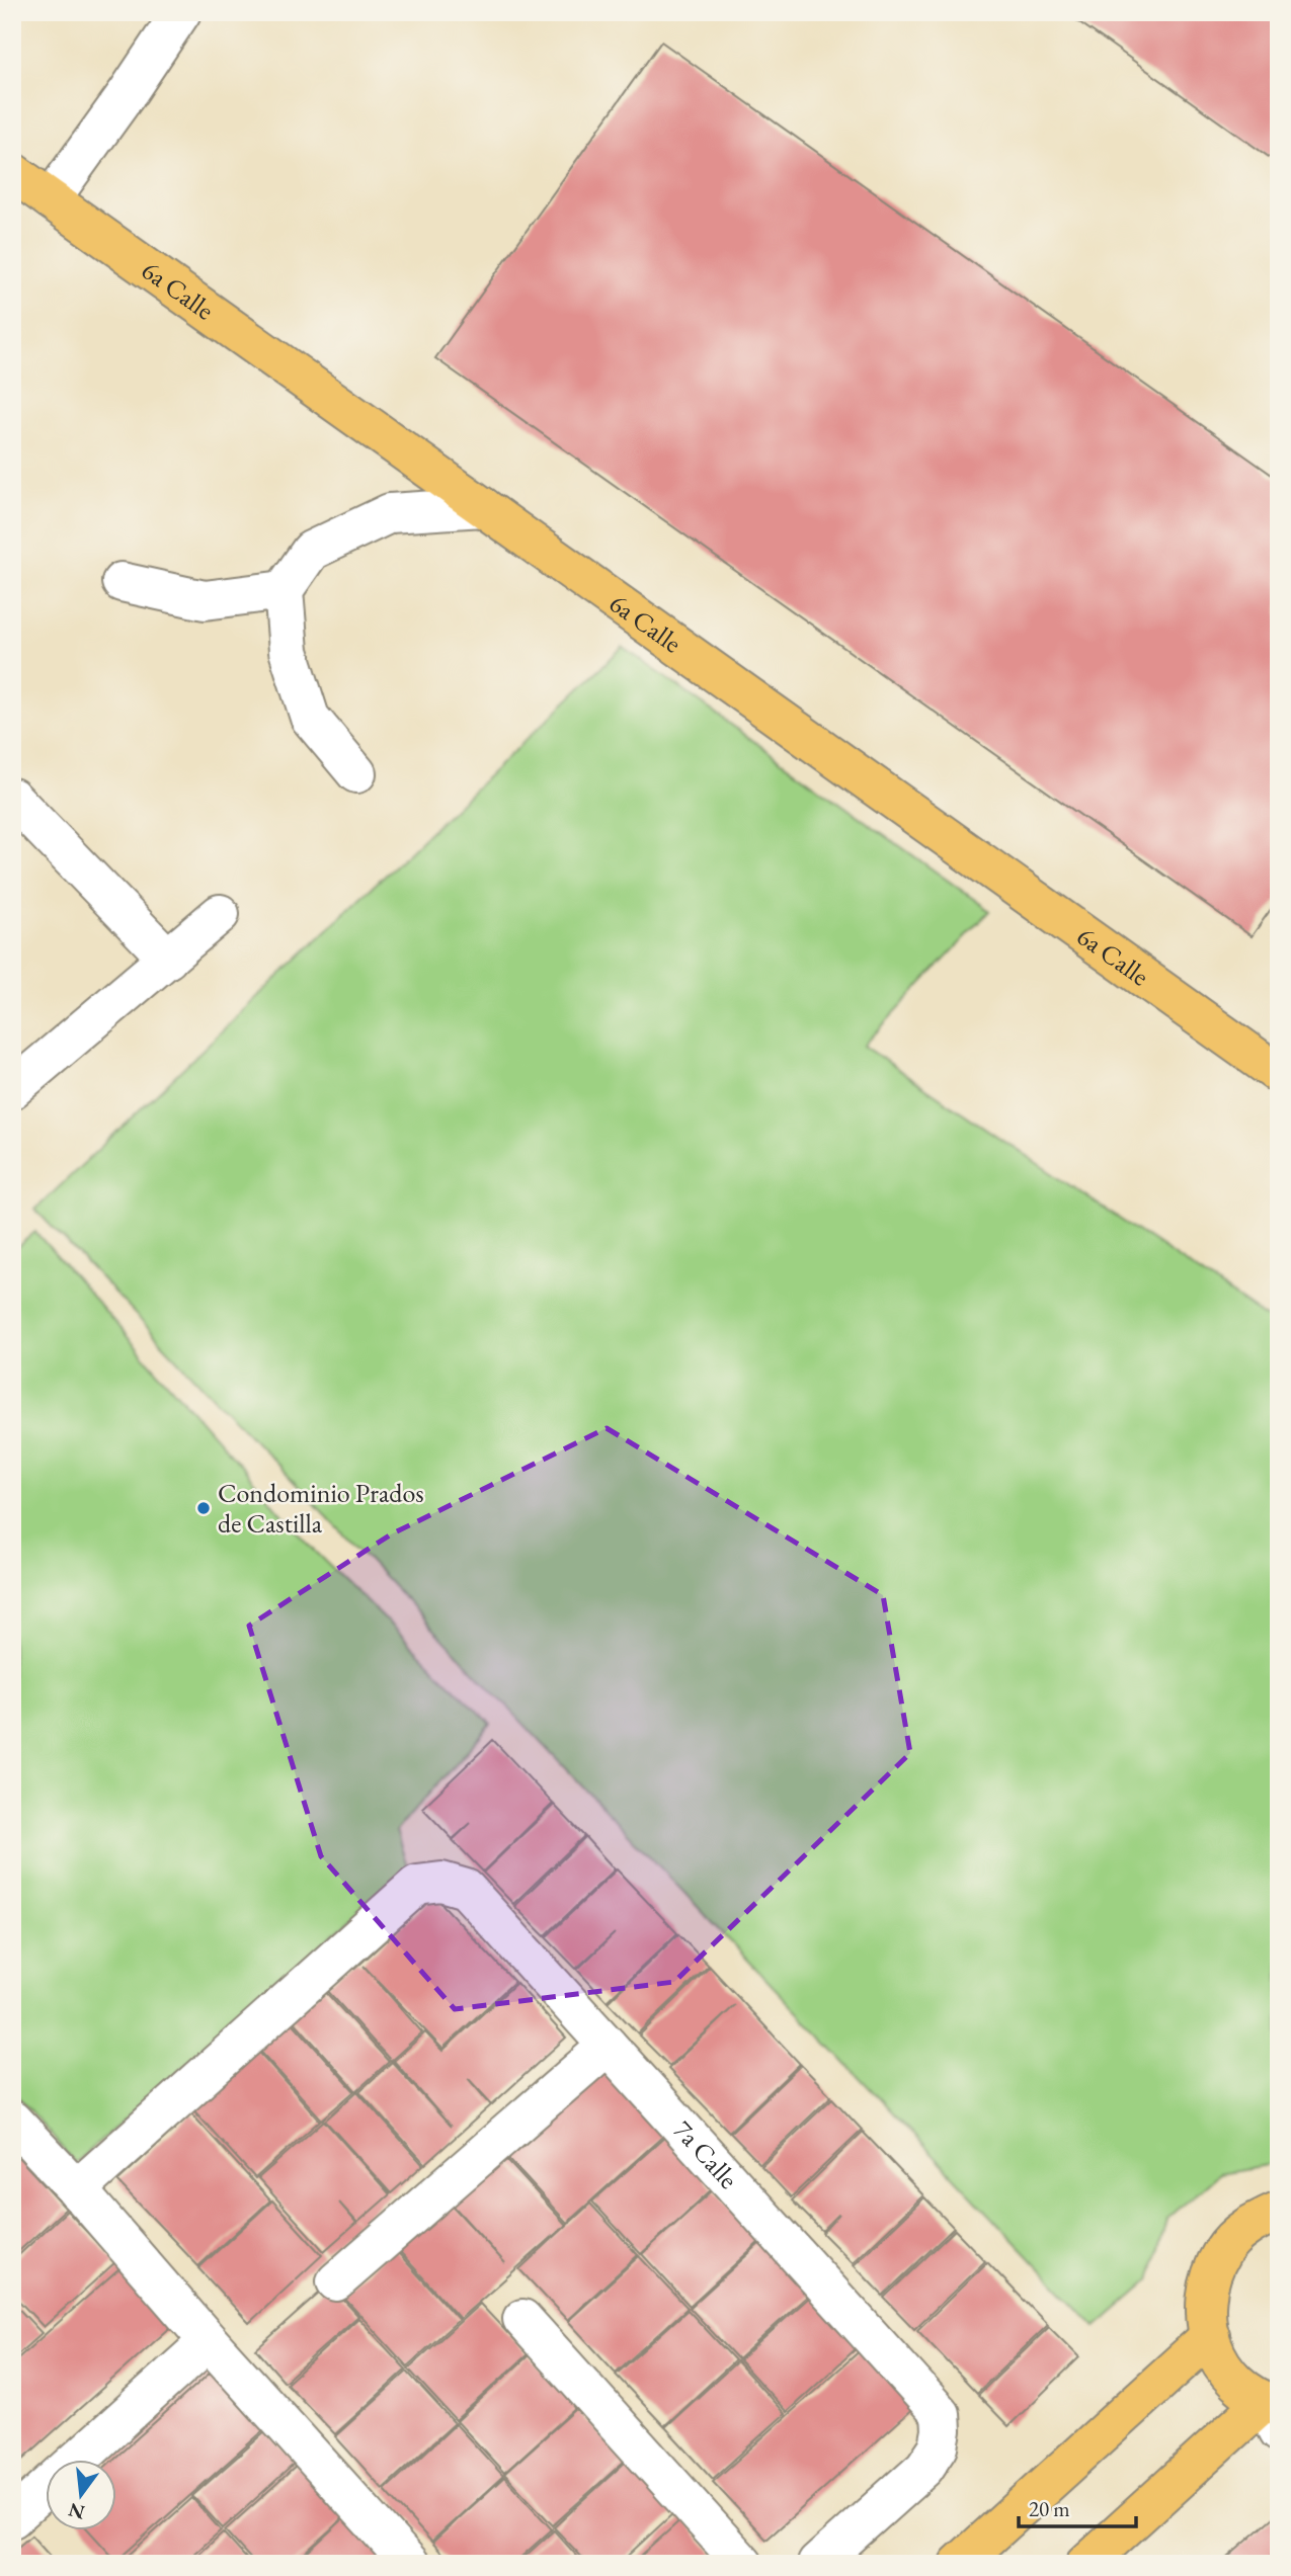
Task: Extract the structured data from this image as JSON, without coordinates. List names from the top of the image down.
{
  "streets": {
    "main road": ["6a Calle"],
    "street": ["7a Calle"]
  },
  "places": ["Condominio Prados de Castilla"],
  "scale_bar": "20 m",
  "north": "bottom"
}
